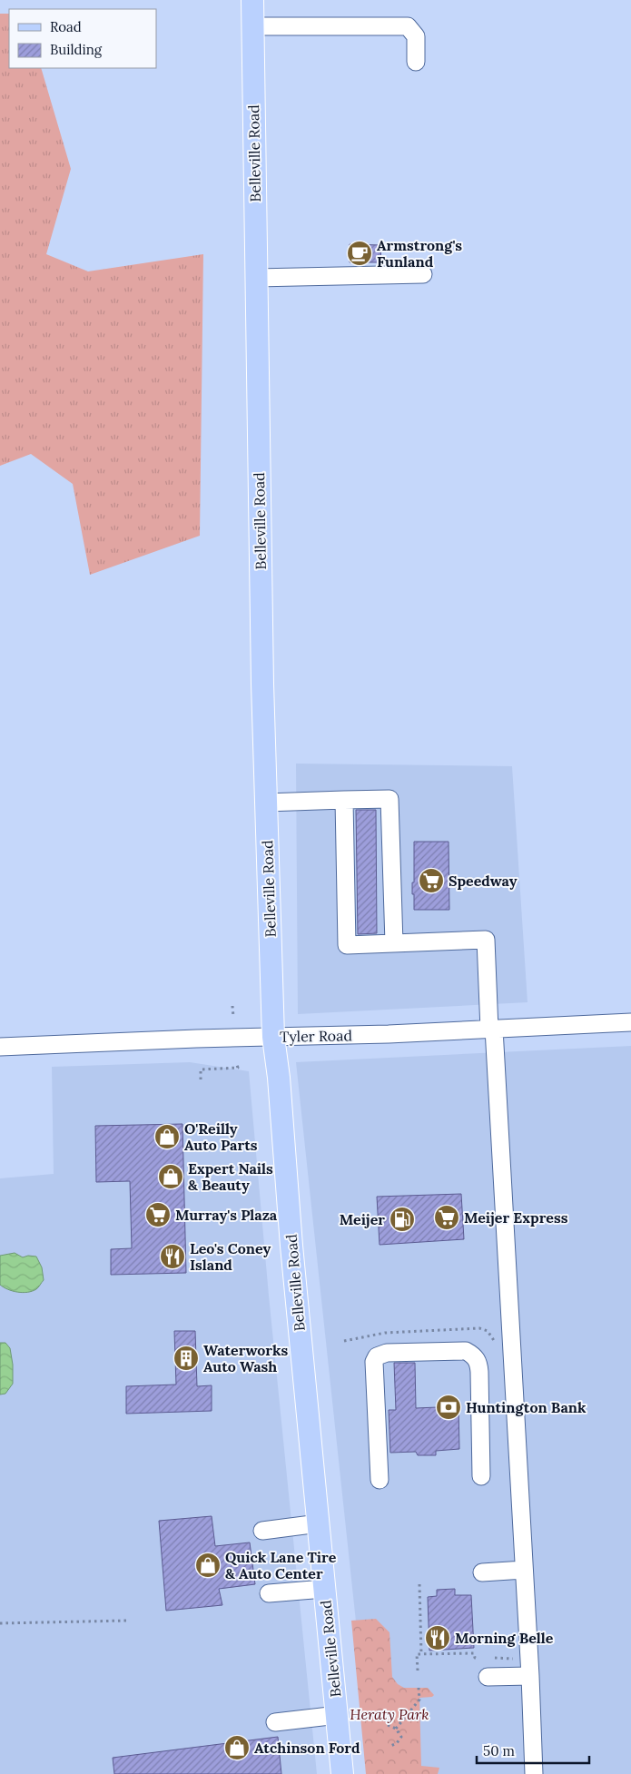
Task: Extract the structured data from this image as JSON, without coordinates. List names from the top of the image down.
{
  "streets": {
    "main road": ["Belleville Road"],
    "street": ["Tyler Road"]
  },
  "crossings": [
    ["Belleville Road", "Tyler Road"]
  ],
  "parks": ["Heraty Park"],
  "places": {
    "cafe": ["Armstrong's Funland"],
    "supermarket": ["Speedway", "Murray's Plaza", "Meijer Express"],
    "shop": [
      "O'Reilly Auto Parts",
      "Expert Nails & Beauty",
      "Quick Lane Tire & Auto Center",
      "Atchinson Ford"
    ],
    "fuel station": ["Meijer"],
    "restaurant": ["Leo's Coney Island", "Morning Belle"],
    "building": ["Waterworks Auto Wash"],
    "bank": ["Huntington Bank"]
  },
  "legend": ["Road", "Building"],
  "scale_bar": "50 m"
}
